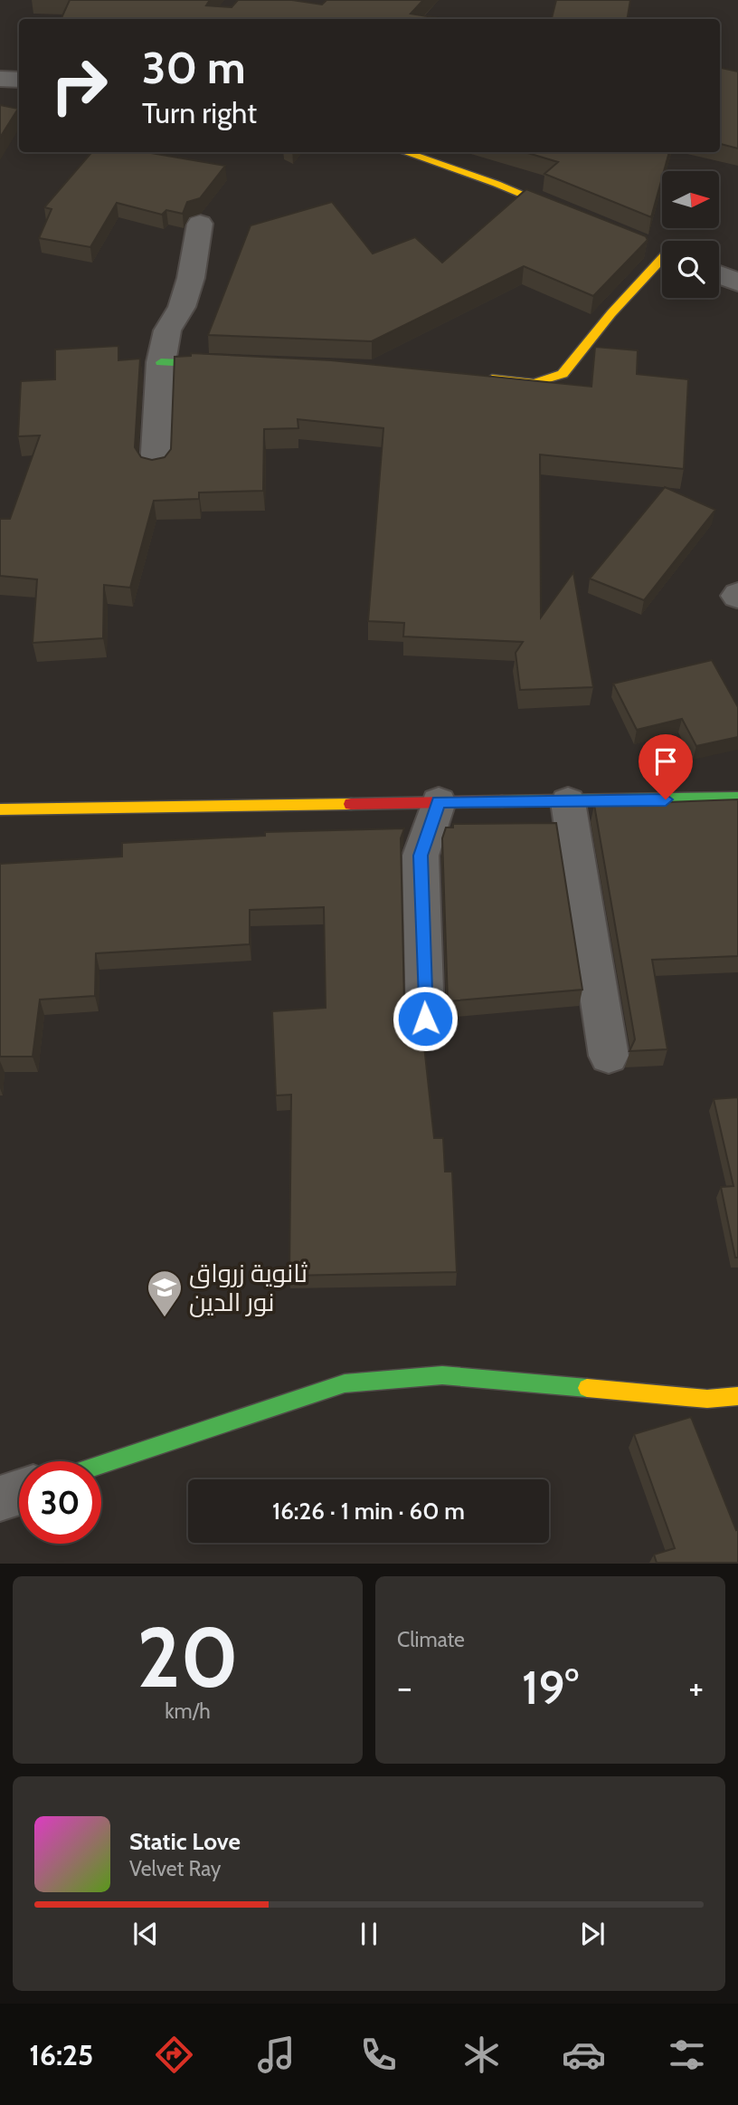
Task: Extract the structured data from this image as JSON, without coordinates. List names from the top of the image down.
{
  "places": {
    "school or university": ["ثانوية زرواق نور الدين"]
  },
  "north": "right",
  "page": {
    "turn": ["30 m", "Turn right"],
    "limit": "30",
    "trip": "16:26 · 1 min · 60 m",
    "tile": [
      ["20", "km/h"],
      "Climate"
    ],
    "heat": ["−", "19°", "+"],
    "song": ["Static Love", "Velvet Ray"],
    "tabs": "16:25"
  }
}
